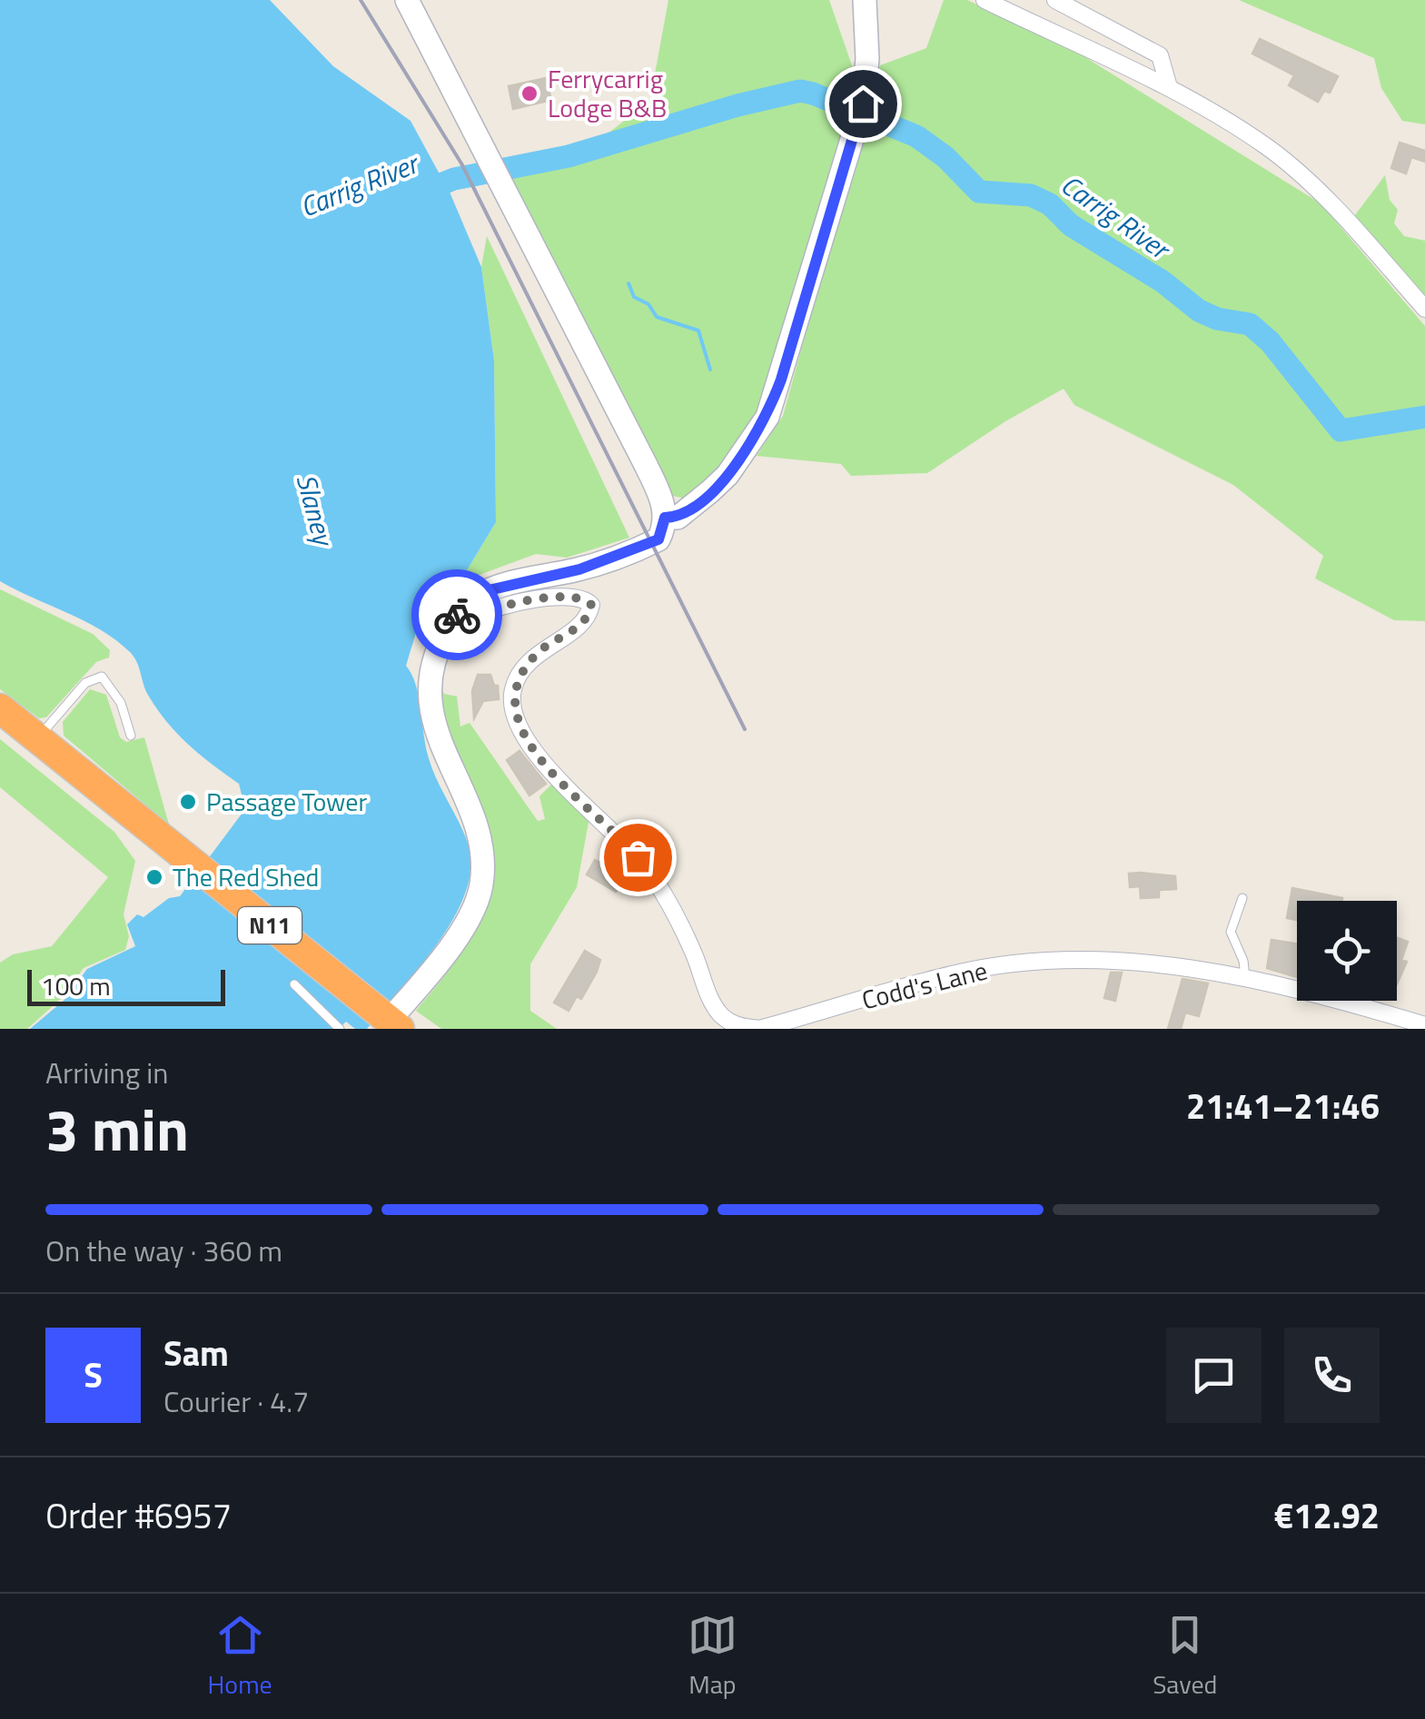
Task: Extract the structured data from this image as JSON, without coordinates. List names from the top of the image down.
{
  "streets": {
    "highway": ["N11"],
    "street": ["Codd's Lane"]
  },
  "water": ["Carrig River", "Slaney"],
  "places": ["Ferrycarrig Lodge B&B", "Passage Tower", "The Red Shed"],
  "scale_bar": "100 m",
  "page": {
    "scale": "100 m",
    "heading": ["3 min", "Arriving in", "21:41–21:46"],
    "panel": [
      "Sam",
      "Courier · 4.7",
      "Order #6957",
      "€12.92"
    ],
    "bar": "On the way · 360 m",
    "round": "S",
    "tabs": ["Home", "Map", "Saved"]
  }
}
